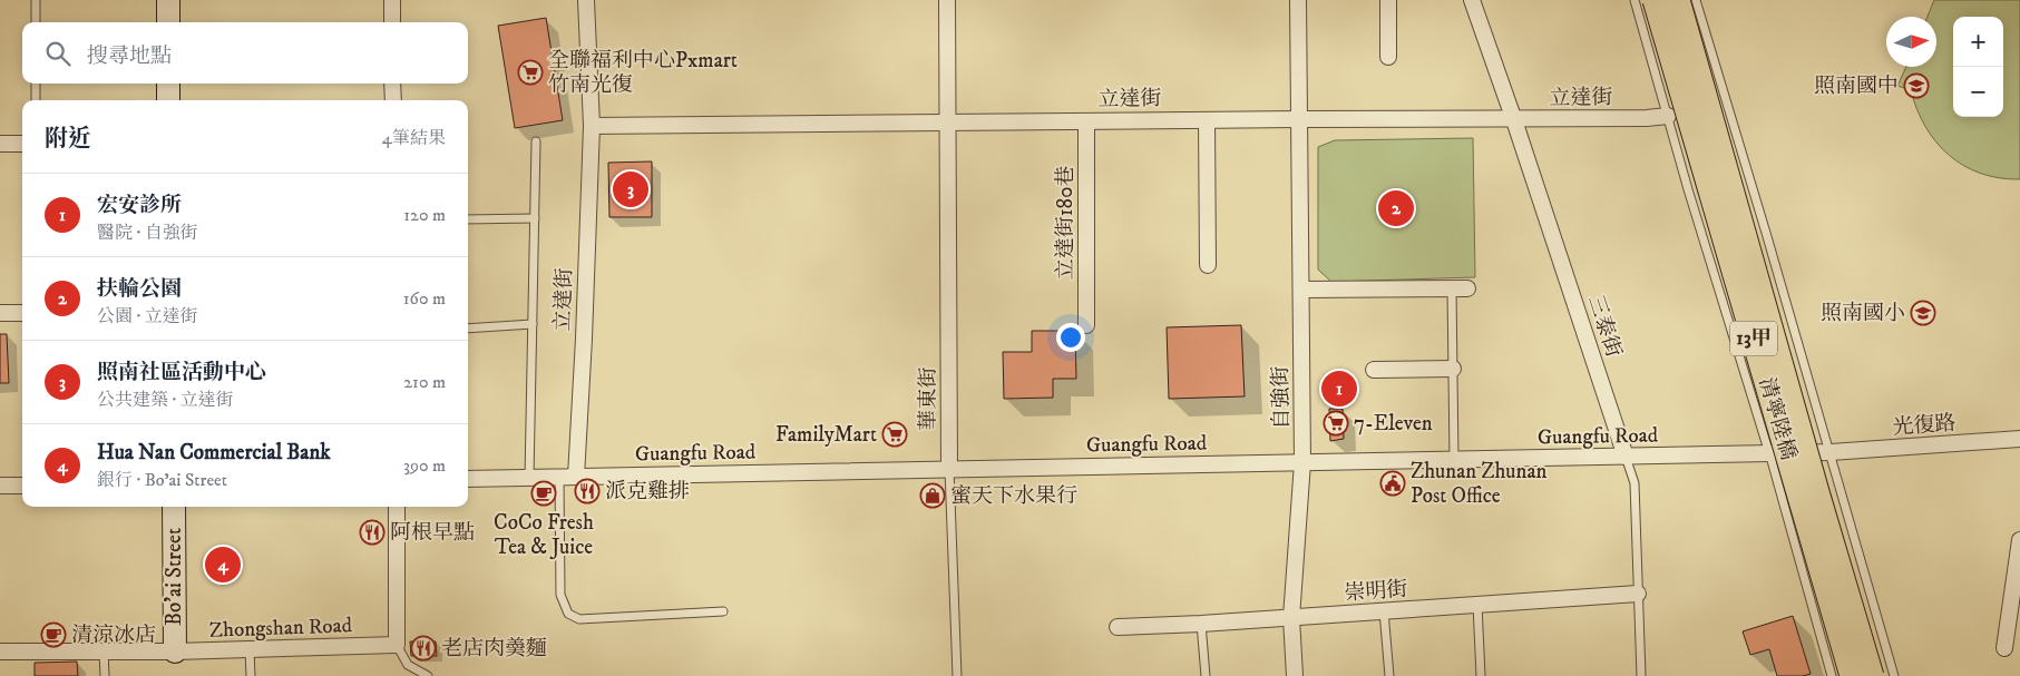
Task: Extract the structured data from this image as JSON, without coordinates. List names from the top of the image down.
{
  "streets": {
    "main road": ["13甲", "清寧陸橋"],
    "street": [
      "立達街",
      "立達街180巷",
      "三泰街",
      "自強街",
      "華東街",
      "光復路",
      "Guangfu Road",
      "Bo'ai Street",
      "崇明街",
      "Zhongshan Road"
    ]
  },
  "crossings": [
    ["立達街", "立達街180巷"],
    ["立達街", "三泰街"],
    ["立達街", "自強街"],
    ["立達街", "華東街"],
    ["立達街", "Guangfu Road"],
    ["三泰街", "Guangfu Road"],
    ["三泰街", "崇明街"],
    ["自強街", "Guangfu Road"],
    ["自強街", "崇明街"],
    ["華東街", "Guangfu Road"],
    ["光復路", "Guangfu Road"],
    ["Bo'ai Street", "Zhongshan Road"]
  ],
  "places": {
    "supermarket": ["全聯福利中心Pxmart 竹南光復", "7-Eleven", "FamilyMart"],
    "school or university": ["照南國中", "照南國小"],
    "public building": ["Zhunan Zhunan Post Office"],
    "restaurant": ["派克雞排", "阿根早點", "老店肉羮麵"],
    "cafe": ["CoCo Fresh Tea & Juice", "清涼冰店"],
    "shop": ["蜜天下水果行"]
  },
  "north": "right",
  "page": {
    "map_buttons": ["+", "−"],
    "search": "搜尋地點",
    "heading": ["附近", "4筆結果"],
    "pins": [
      "3",
      "2",
      "1",
      "4"
    ],
    "list": [
      {
        "mark": "1",
        "name": "宏安診所",
        "note": "醫院 · 自強街",
        "value": "120 m"
      },
      {
        "mark": "2",
        "name": "扶輪公園",
        "note": "公園 · 立達街",
        "value": "160 m"
      },
      {
        "mark": "3",
        "name": "照南社區活動中心",
        "note": "公共建築 · 立達街",
        "value": "210 m"
      },
      {
        "mark": "4",
        "name": "Hua Nan Commercial Bank",
        "note": "銀行 · Bo'ai Street",
        "value": "390 m"
      }
    ]
  }
}
